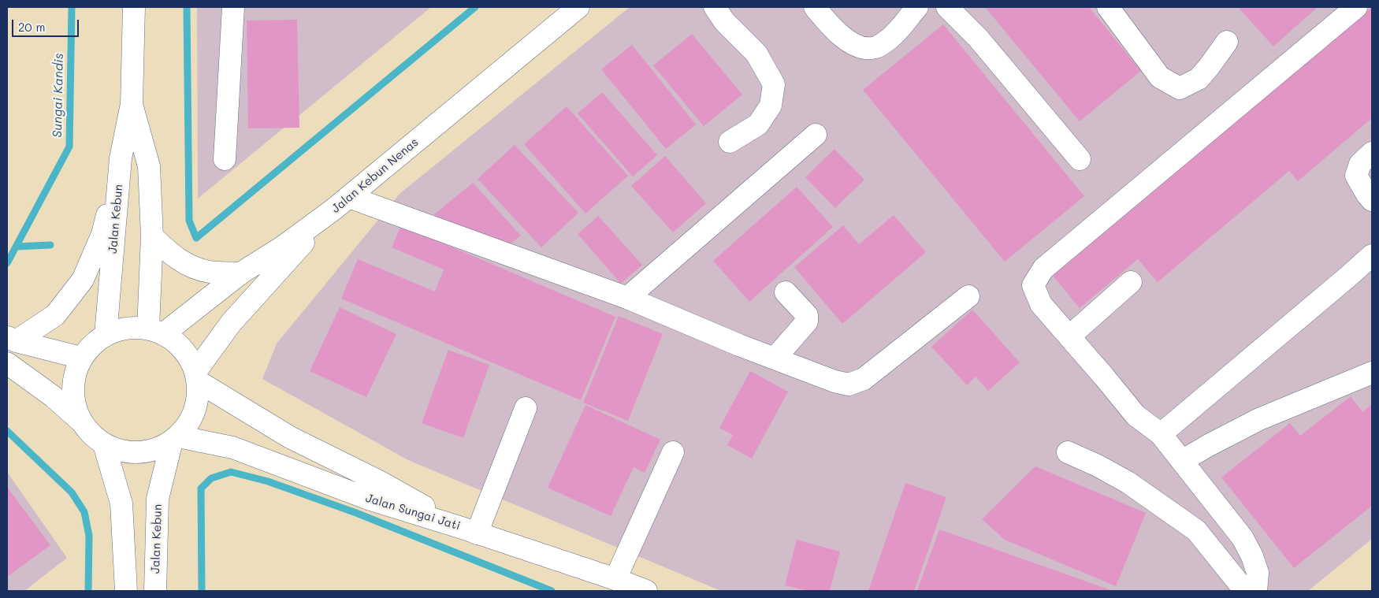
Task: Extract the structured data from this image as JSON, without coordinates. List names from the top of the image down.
{
  "streets": {
    "main road": ["Jalan Kebun Nenas", "Jalan Kebun", "Jalan Sungai Jati"]
  },
  "crossings": [
    ["Jalan Kebun Nenas", "Jalan Kebun"],
    ["Jalan Kebun Nenas", "Jalan Sungai Jati"],
    ["Jalan Kebun", "Jalan Sungai Jati"]
  ],
  "water": ["Sungai Kandis"],
  "scale_bar": "20 m"
}
